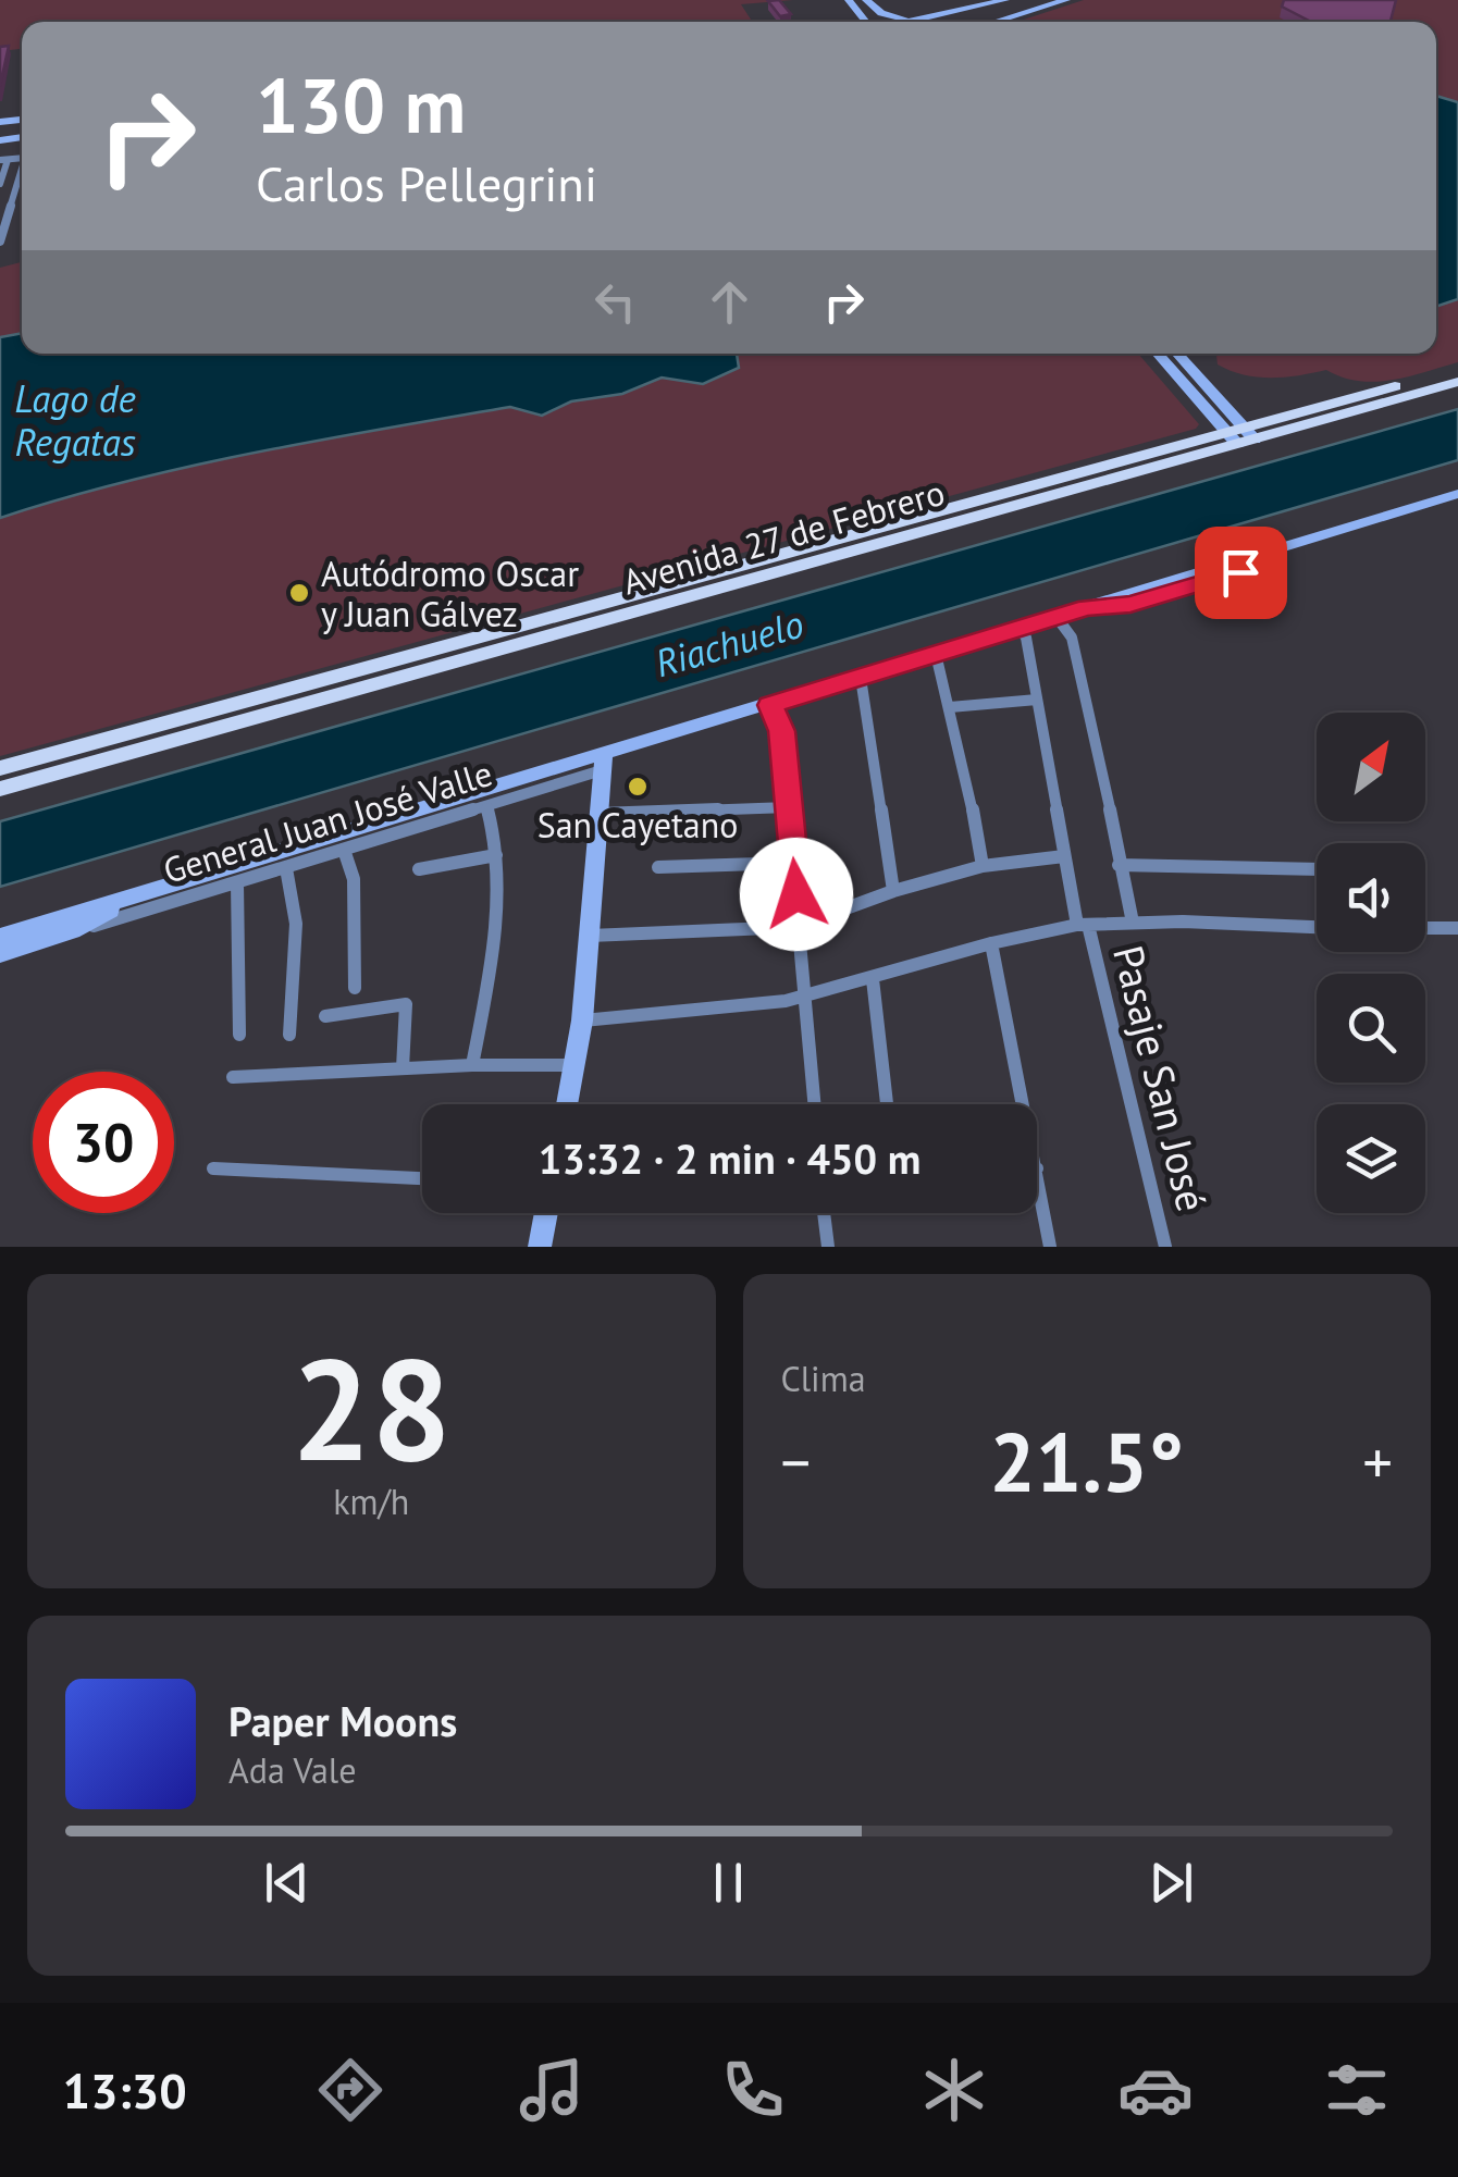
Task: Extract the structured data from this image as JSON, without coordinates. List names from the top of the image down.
{
  "streets": {
    "main road": ["Avenida 27 de Febrero", "General Juan José Valle"],
    "street": ["Pasaje San José"]
  },
  "water": ["Lago de Regatas", "Riachuelo"],
  "places": ["Autódromo Oscar y Juan Gálvez", "San Cayetano"],
  "north": "top right",
  "page": {
    "turn": ["130 m", "Carlos Pellegrini"],
    "limit": "30",
    "trip": "13:32 · 2 min · 450 m",
    "tile": [
      ["28", "km/h"],
      "Clima"
    ],
    "heat": ["−", "21.5°", "+"],
    "song": ["Paper Moons", "Ada Vale"],
    "tabs": "13:30"
  }
}
